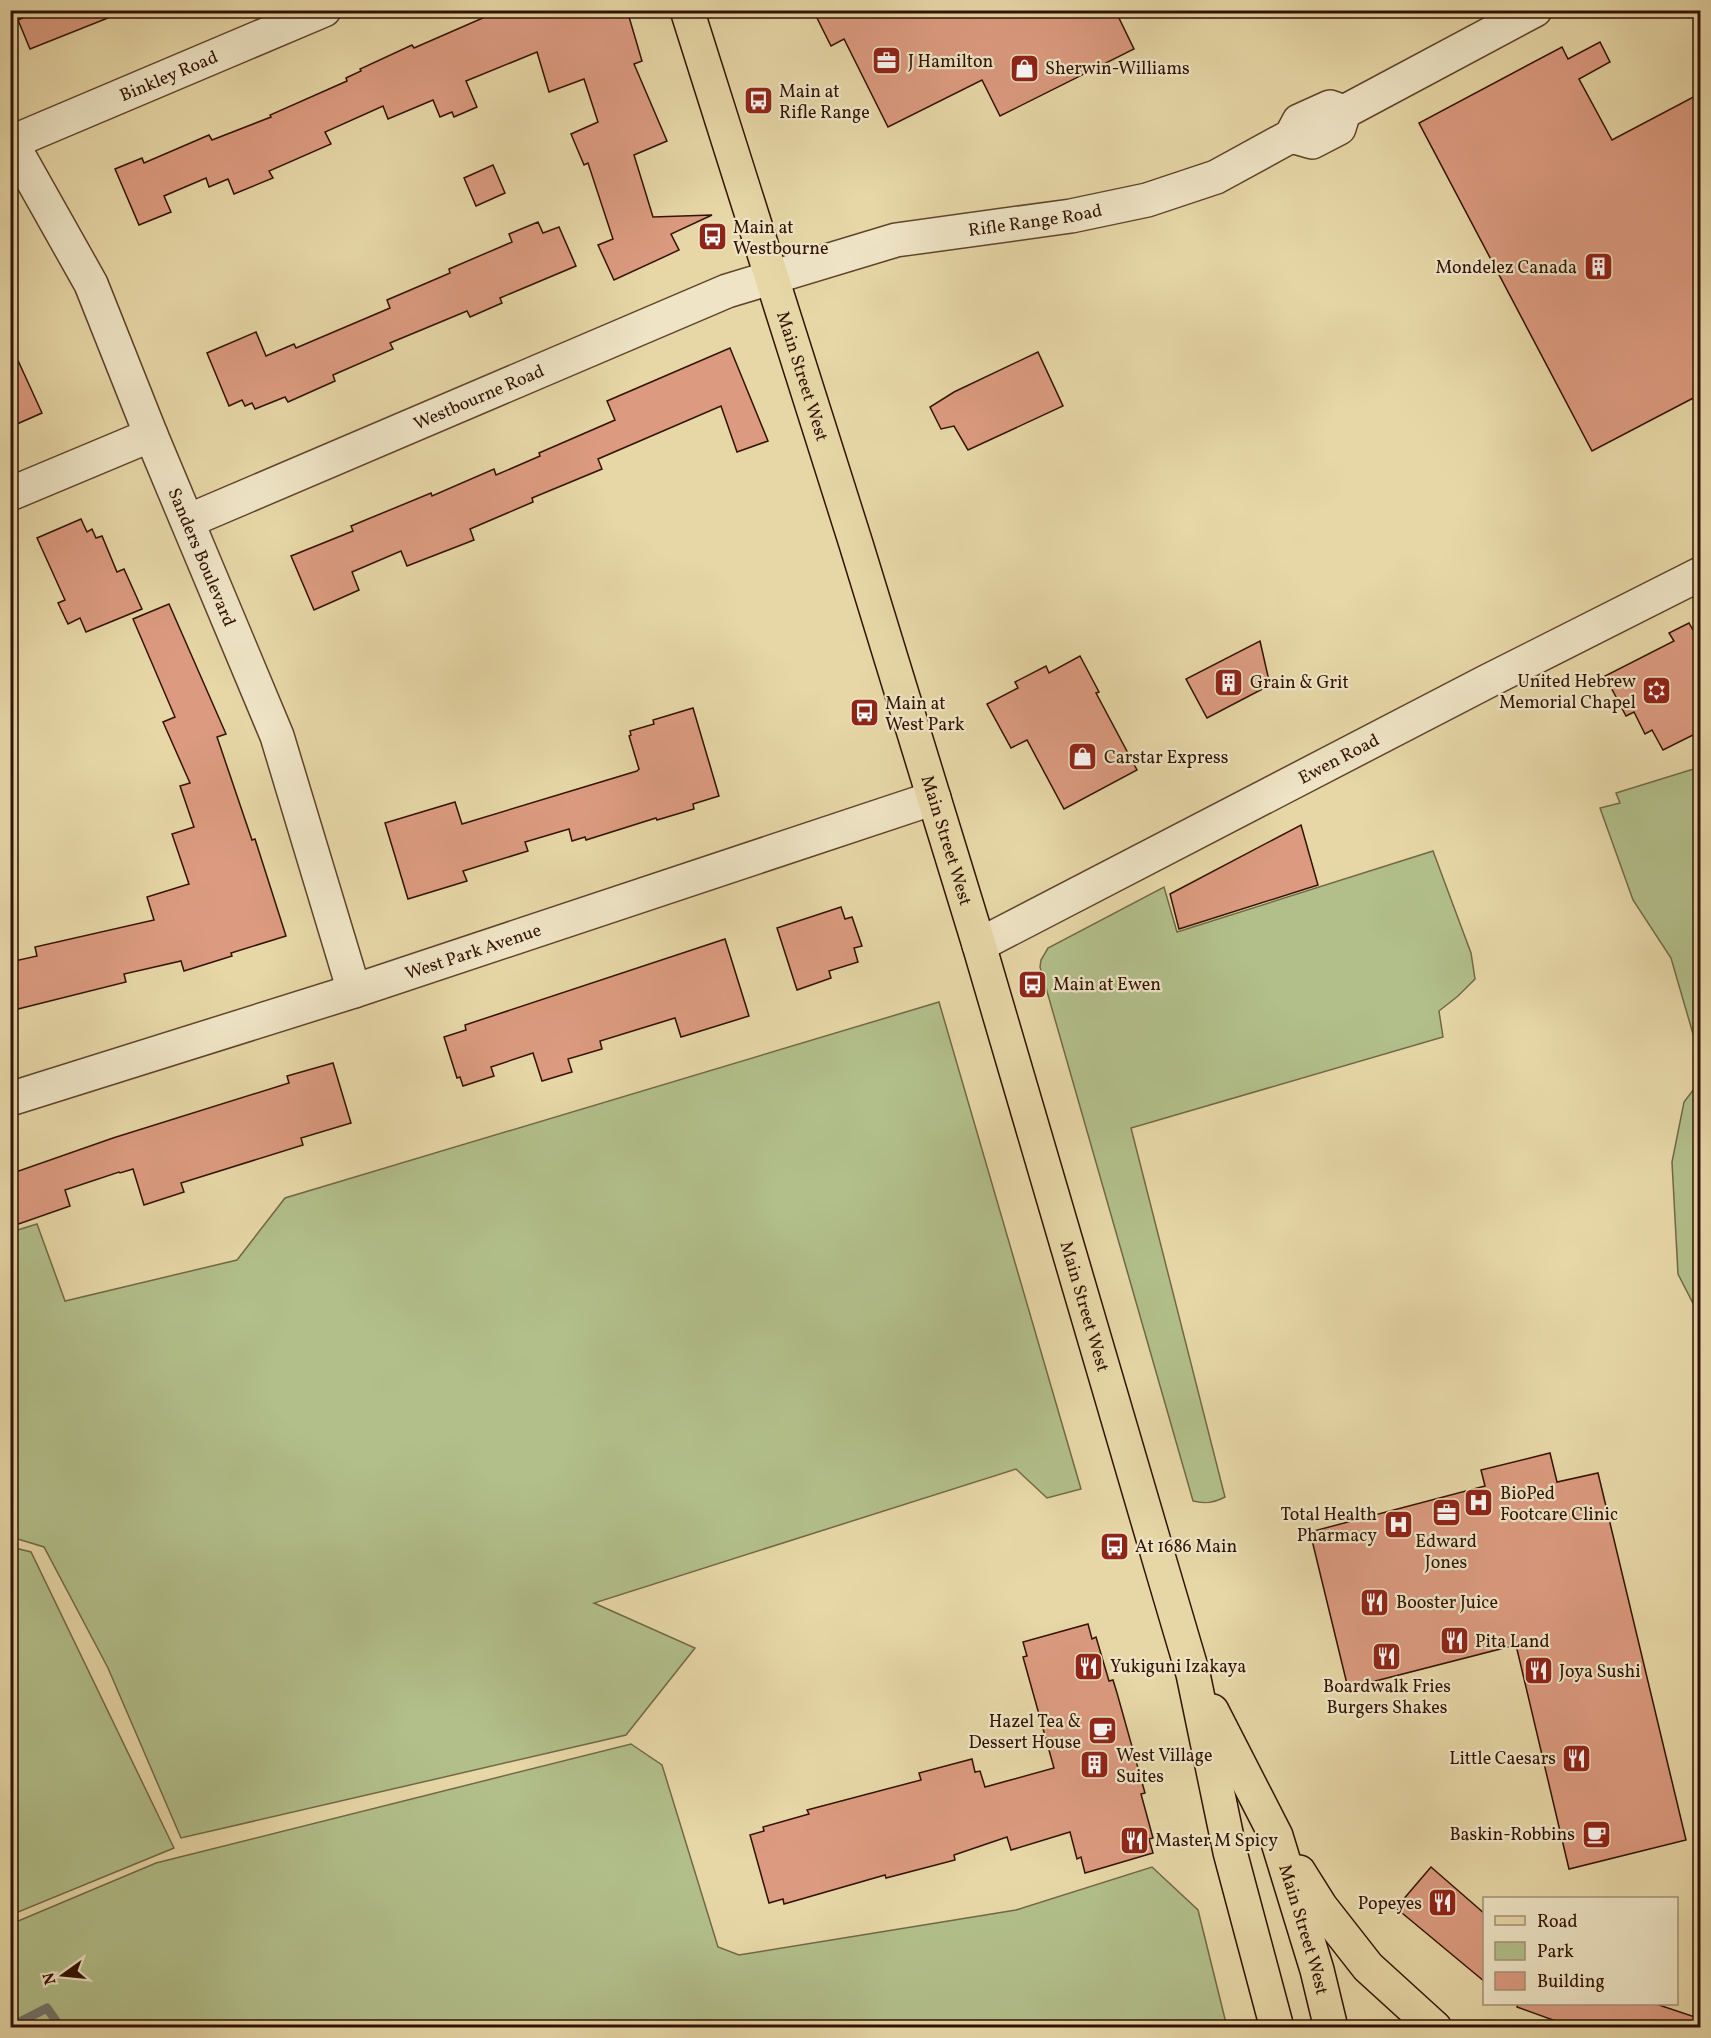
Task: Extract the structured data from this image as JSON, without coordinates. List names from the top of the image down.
{
  "streets": {
    "main road": ["Main Street West"],
    "street": [
      "Binkley Road",
      "Rifle Range Road",
      "Westbourne Road",
      "Sanders Boulevard",
      "Ewen Road",
      "West Park Avenue"
    ]
  },
  "crossings": [
    ["Binkley Road", "Sanders Boulevard"],
    ["Rifle Range Road", "Main Street West"],
    ["Rifle Range Road", "Westbourne Road"],
    ["Main Street West", "Westbourne Road"],
    ["Main Street West", "Ewen Road"],
    ["Main Street West", "West Park Avenue"],
    ["Westbourne Road", "Sanders Boulevard"],
    ["Sanders Boulevard", "West Park Avenue"]
  ],
  "places": {
    "office": ["J Hamilton", "Edward Jones"],
    "shop": ["Sherwin-Williams", "Carstar Express"],
    "bus stop": [
      "Main at Rifle Range",
      "Main at Westbourne",
      "Main at West Park",
      "Main at Ewen",
      "At 1686 Main"
    ],
    "building": ["Mondelez Canada", "Grain & Grit", "West Village Suites"],
    "synagogue": ["United Hebrew Memorial Chapel"],
    "hospital": ["BioPed Footcare Clinic", "Total Health Pharmacy"],
    "restaurant": [
      "Booster Juice",
      "Pita Land",
      "Boardwalk Fries Burgers Shakes",
      "Yukiguni Izakaya",
      "Joya Sushi",
      "Little Caesars",
      "Master M Spicy",
      "Popeyes"
    ],
    "cafe": ["Hazel Tea & Dessert House", "Baskin-Robbins"]
  },
  "legend": ["Road", "Park", "Building"],
  "north": "left"
}
